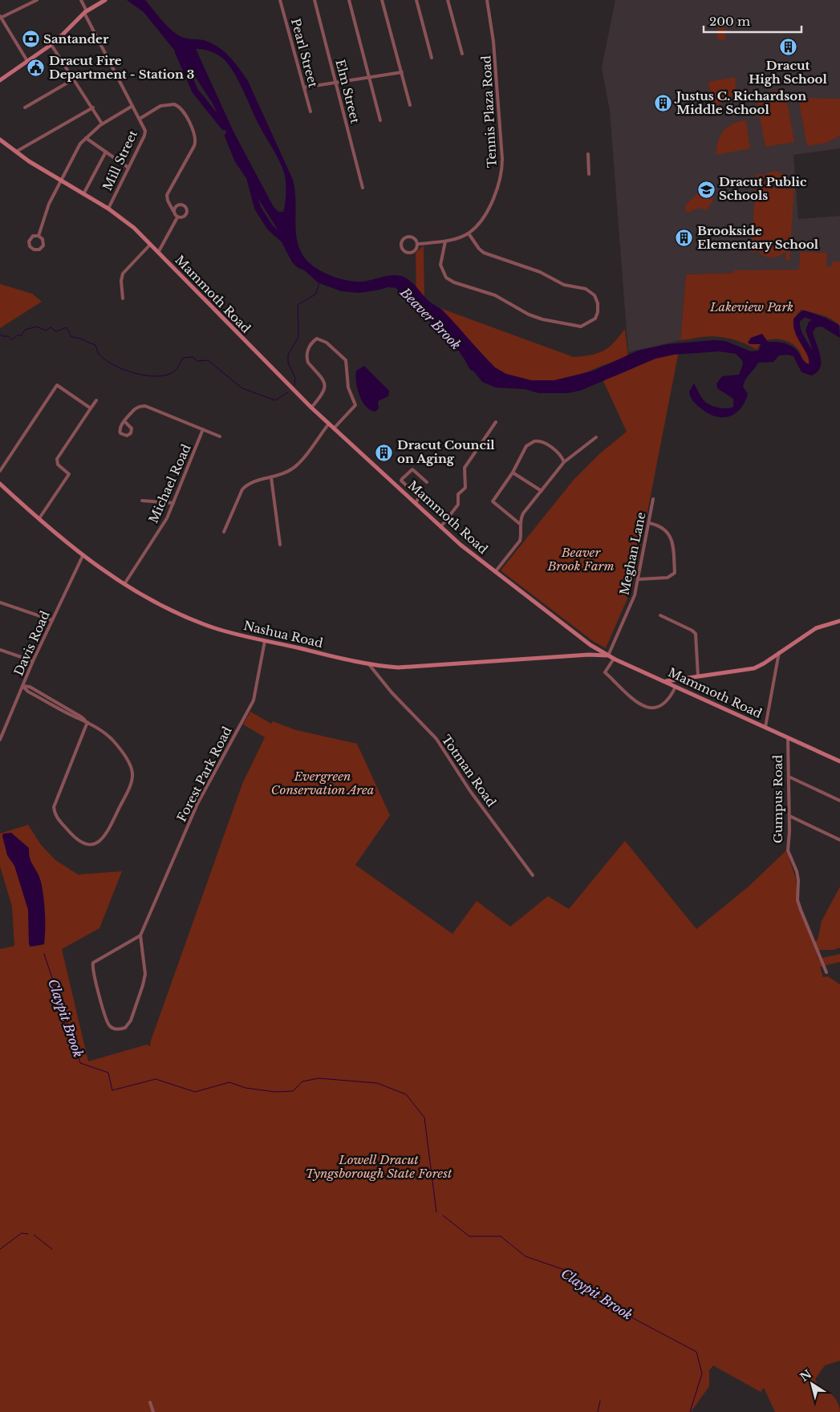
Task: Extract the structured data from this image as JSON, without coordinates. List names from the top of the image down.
{
  "streets": {
    "main road": ["Mammoth Road", "Nashua Road"],
    "street": [
      "Pearl Street",
      "Elm Street",
      "Tennis Plaza Road",
      "Mill Street",
      "Michael Road",
      "Meghan Lane",
      "Davis Road",
      "Totman Road",
      "Forest Park Road",
      "Gumpus Road"
    ]
  },
  "crossings": [
    ["Mill Street", "Mammoth Road"],
    ["Mammoth Road", "Meghan Lane"],
    ["Mammoth Road", "Nashua Road"],
    ["Mammoth Road", "Gumpus Road"],
    ["Michael Road", "Nashua Road"],
    ["Meghan Lane", "Nashua Road"],
    ["Nashua Road", "Davis Road"],
    ["Nashua Road", "Totman Road"],
    ["Nashua Road", "Forest Park Road"]
  ],
  "water": ["Beaver Brook", "Claypit Brook"],
  "parks": [
    "Lakeview Park",
    "Beaver Brook Farm",
    "Evergreen Conservation Area",
    "Lowell Dracut Tyngsborough State Forest"
  ],
  "places": {
    "bank": ["Santander"],
    "building": [
      "Dracut High School",
      "Justus C. Richardson Middle School",
      "Brookside Elementary School",
      "Dracut Council on Aging"
    ],
    "public building": ["Dracut Fire Department - Station 3"],
    "school or university": ["Dracut Public Schools"]
  },
  "scale_bar": "200 m",
  "north": "top left"
}
